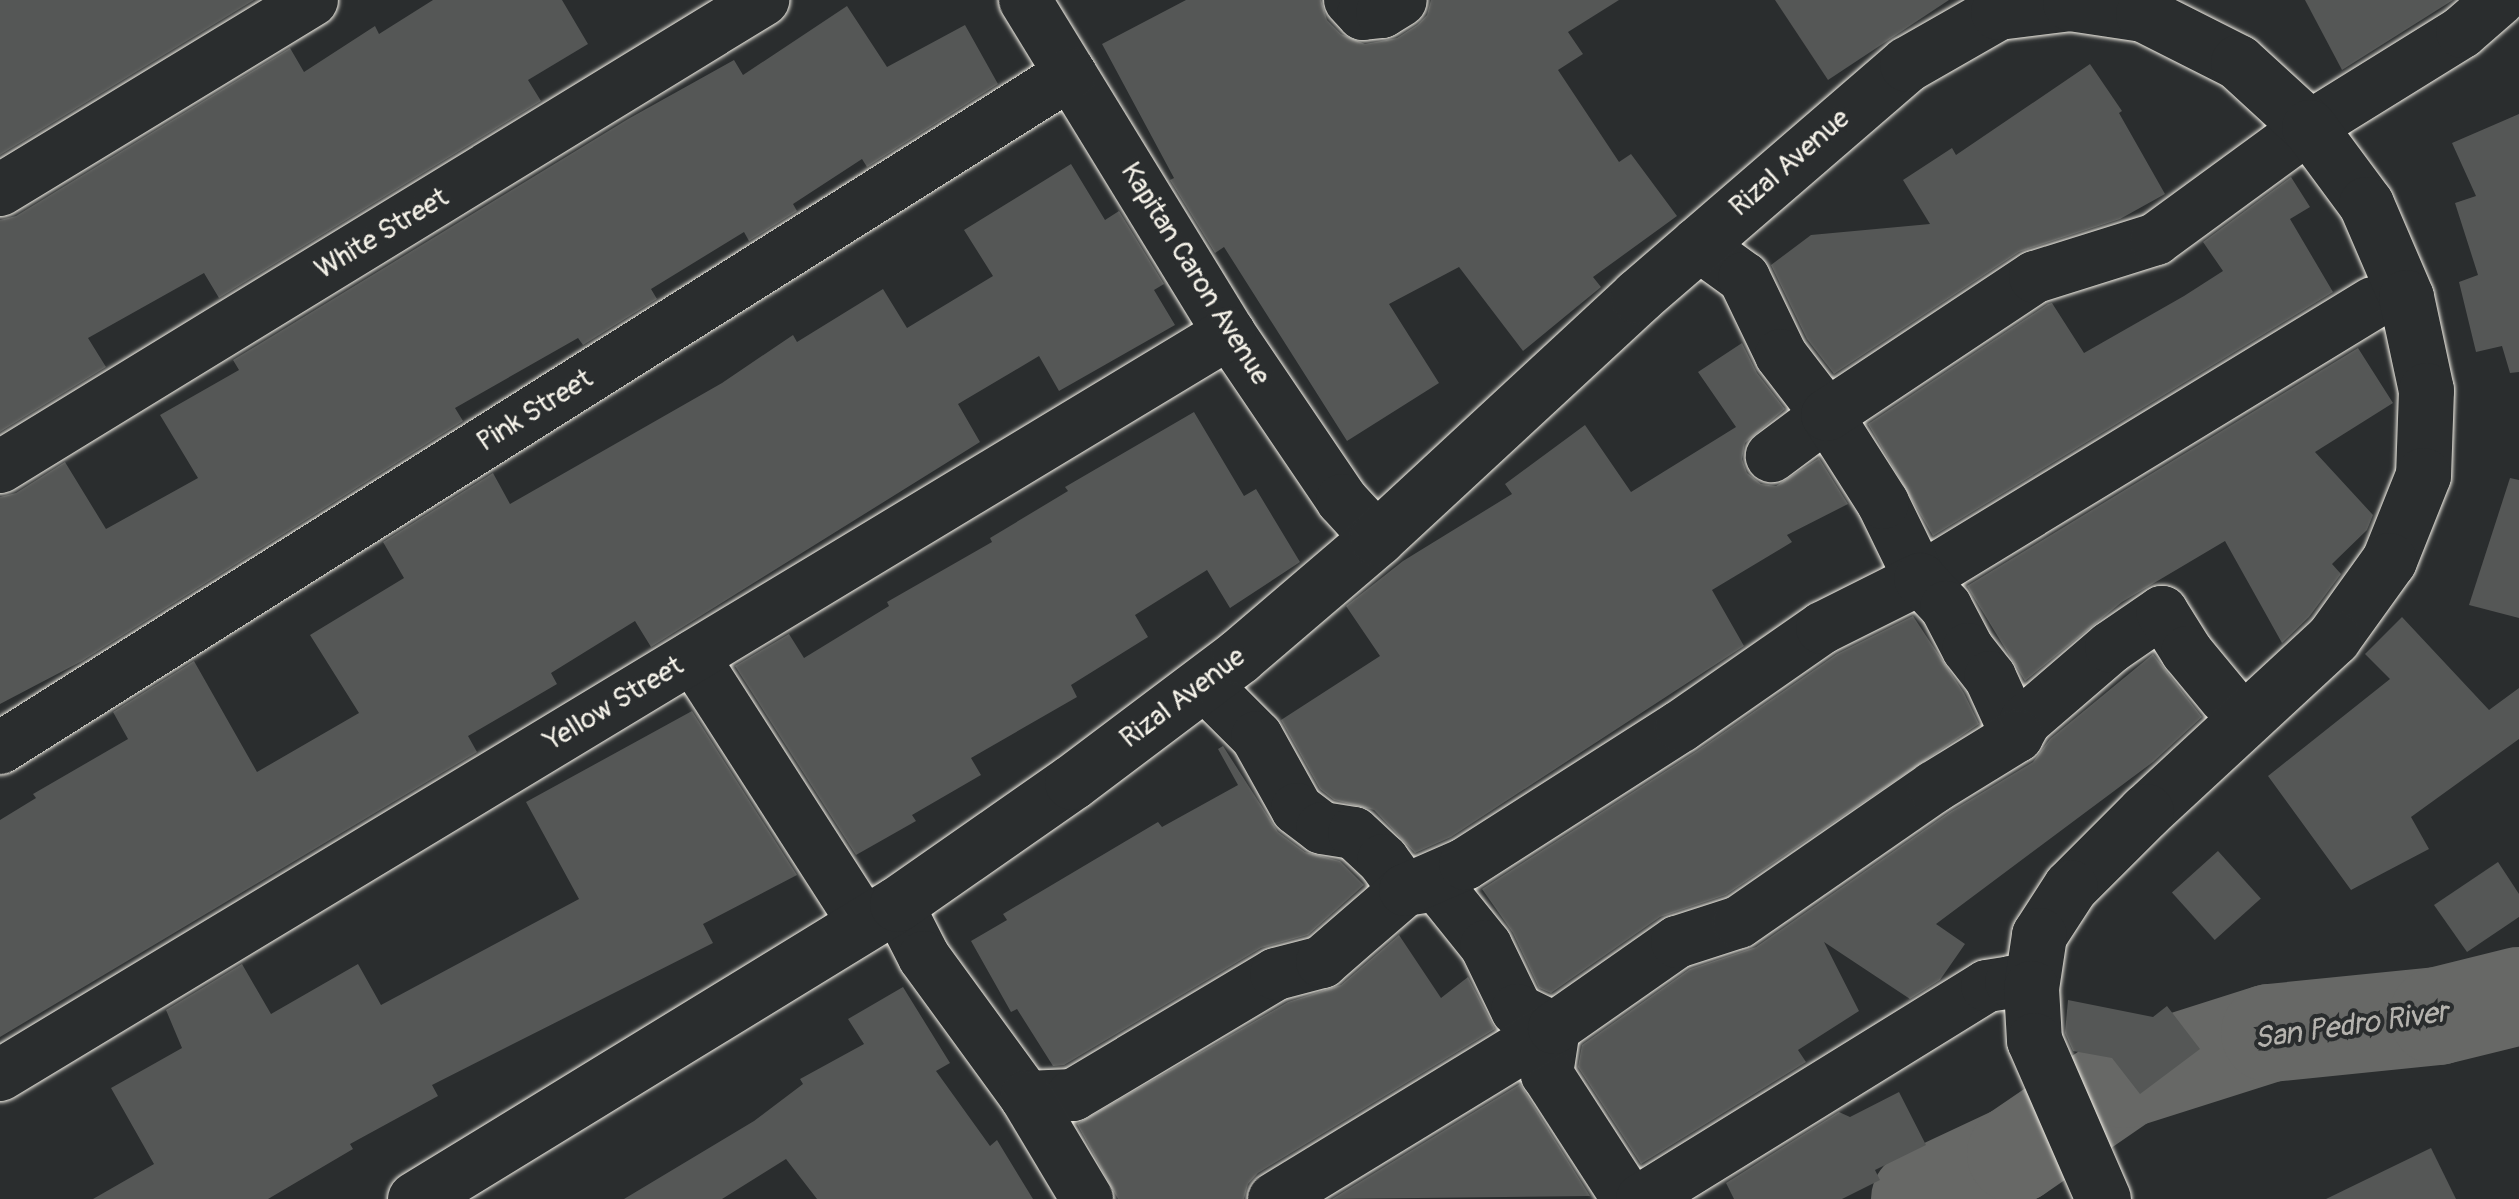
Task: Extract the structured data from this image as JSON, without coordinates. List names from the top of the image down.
{
  "streets": {
    "main road": ["Rizal Avenue"],
    "street": [
      "White Street",
      "Kapitan Caron Avenue",
      "Pink Street",
      "Yellow Street"
    ]
  },
  "crossings": [
    ["Rizal Avenue", "Kapitan Caron Avenue"],
    ["Kapitan Caron Avenue", "Pink Street"],
    ["Kapitan Caron Avenue", "Yellow Street"]
  ],
  "water": ["San Pedro River"]
}
